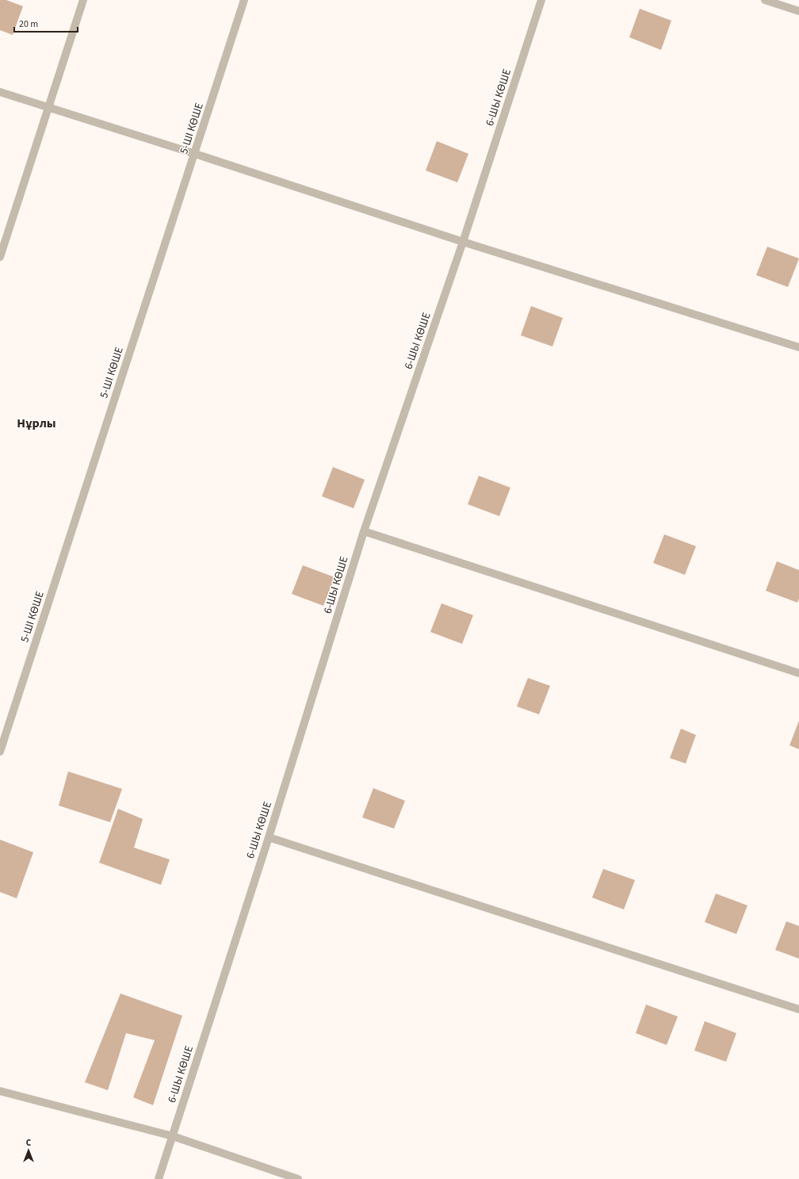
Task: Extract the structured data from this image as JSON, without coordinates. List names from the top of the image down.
{
  "streets": {
    "lane": ["6-ШЫ КӨШЕ", "5-ШІ КӨШЕ"]
  },
  "districts": ["Нұрлы"],
  "scale_bar": "20 m",
  "north": "top"
}
